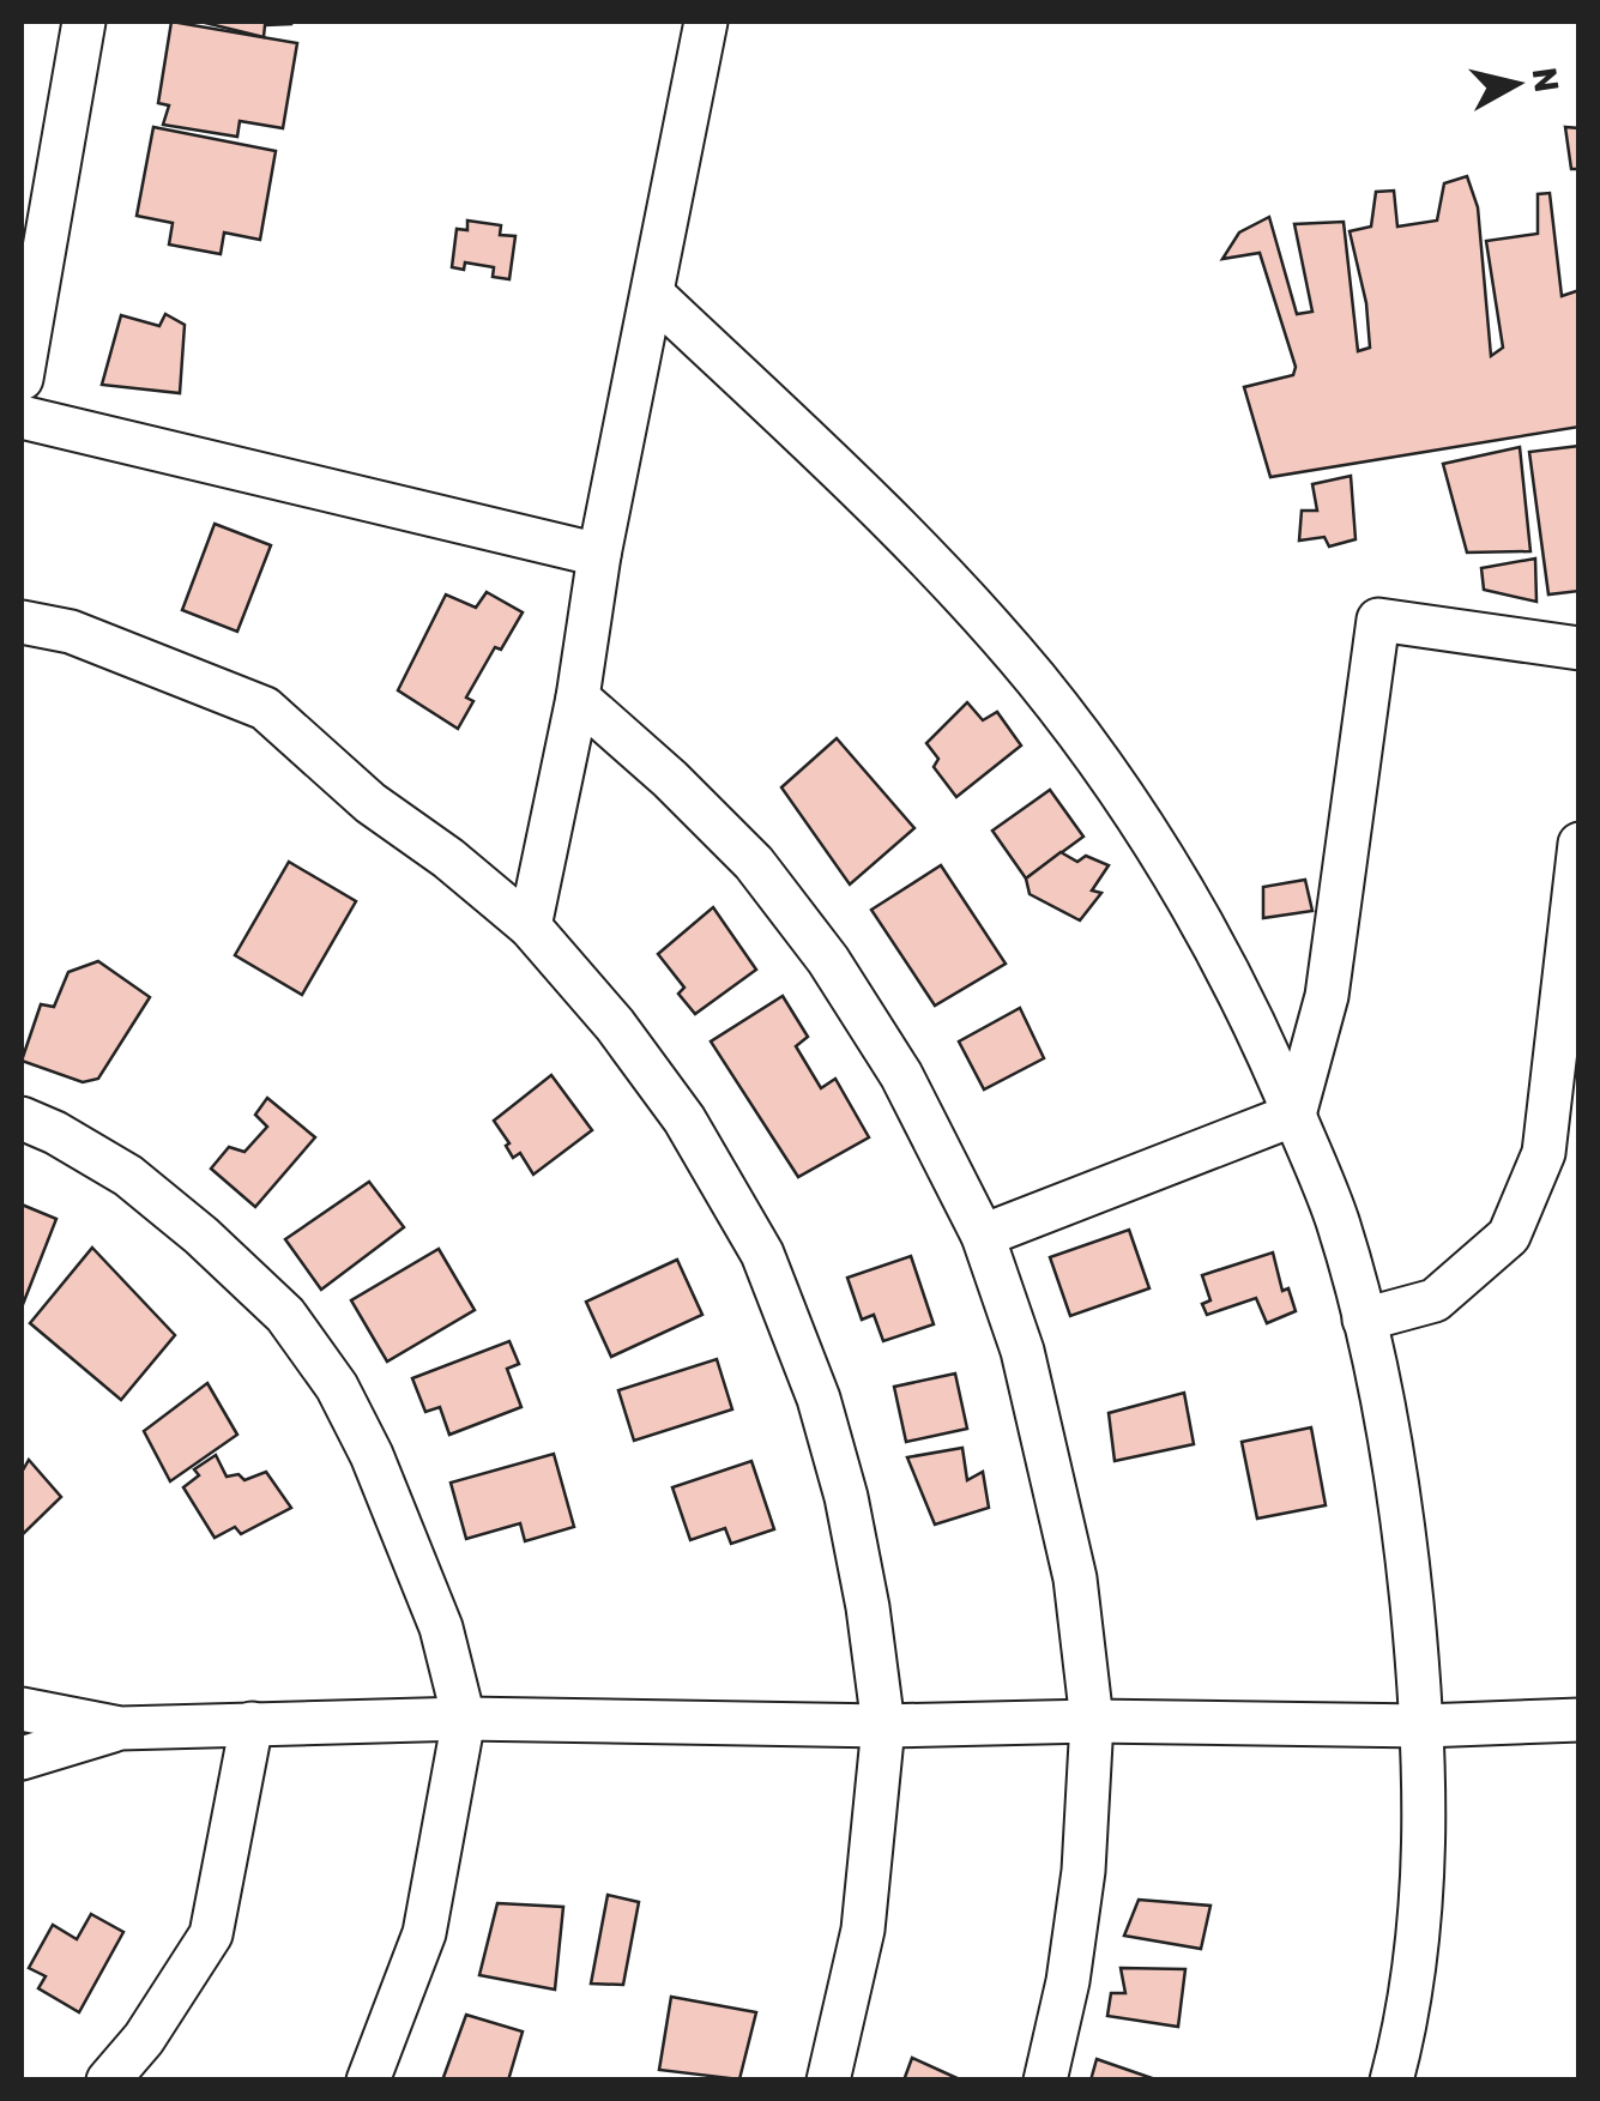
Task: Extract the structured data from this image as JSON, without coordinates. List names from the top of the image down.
{
  "north": "right"
}
